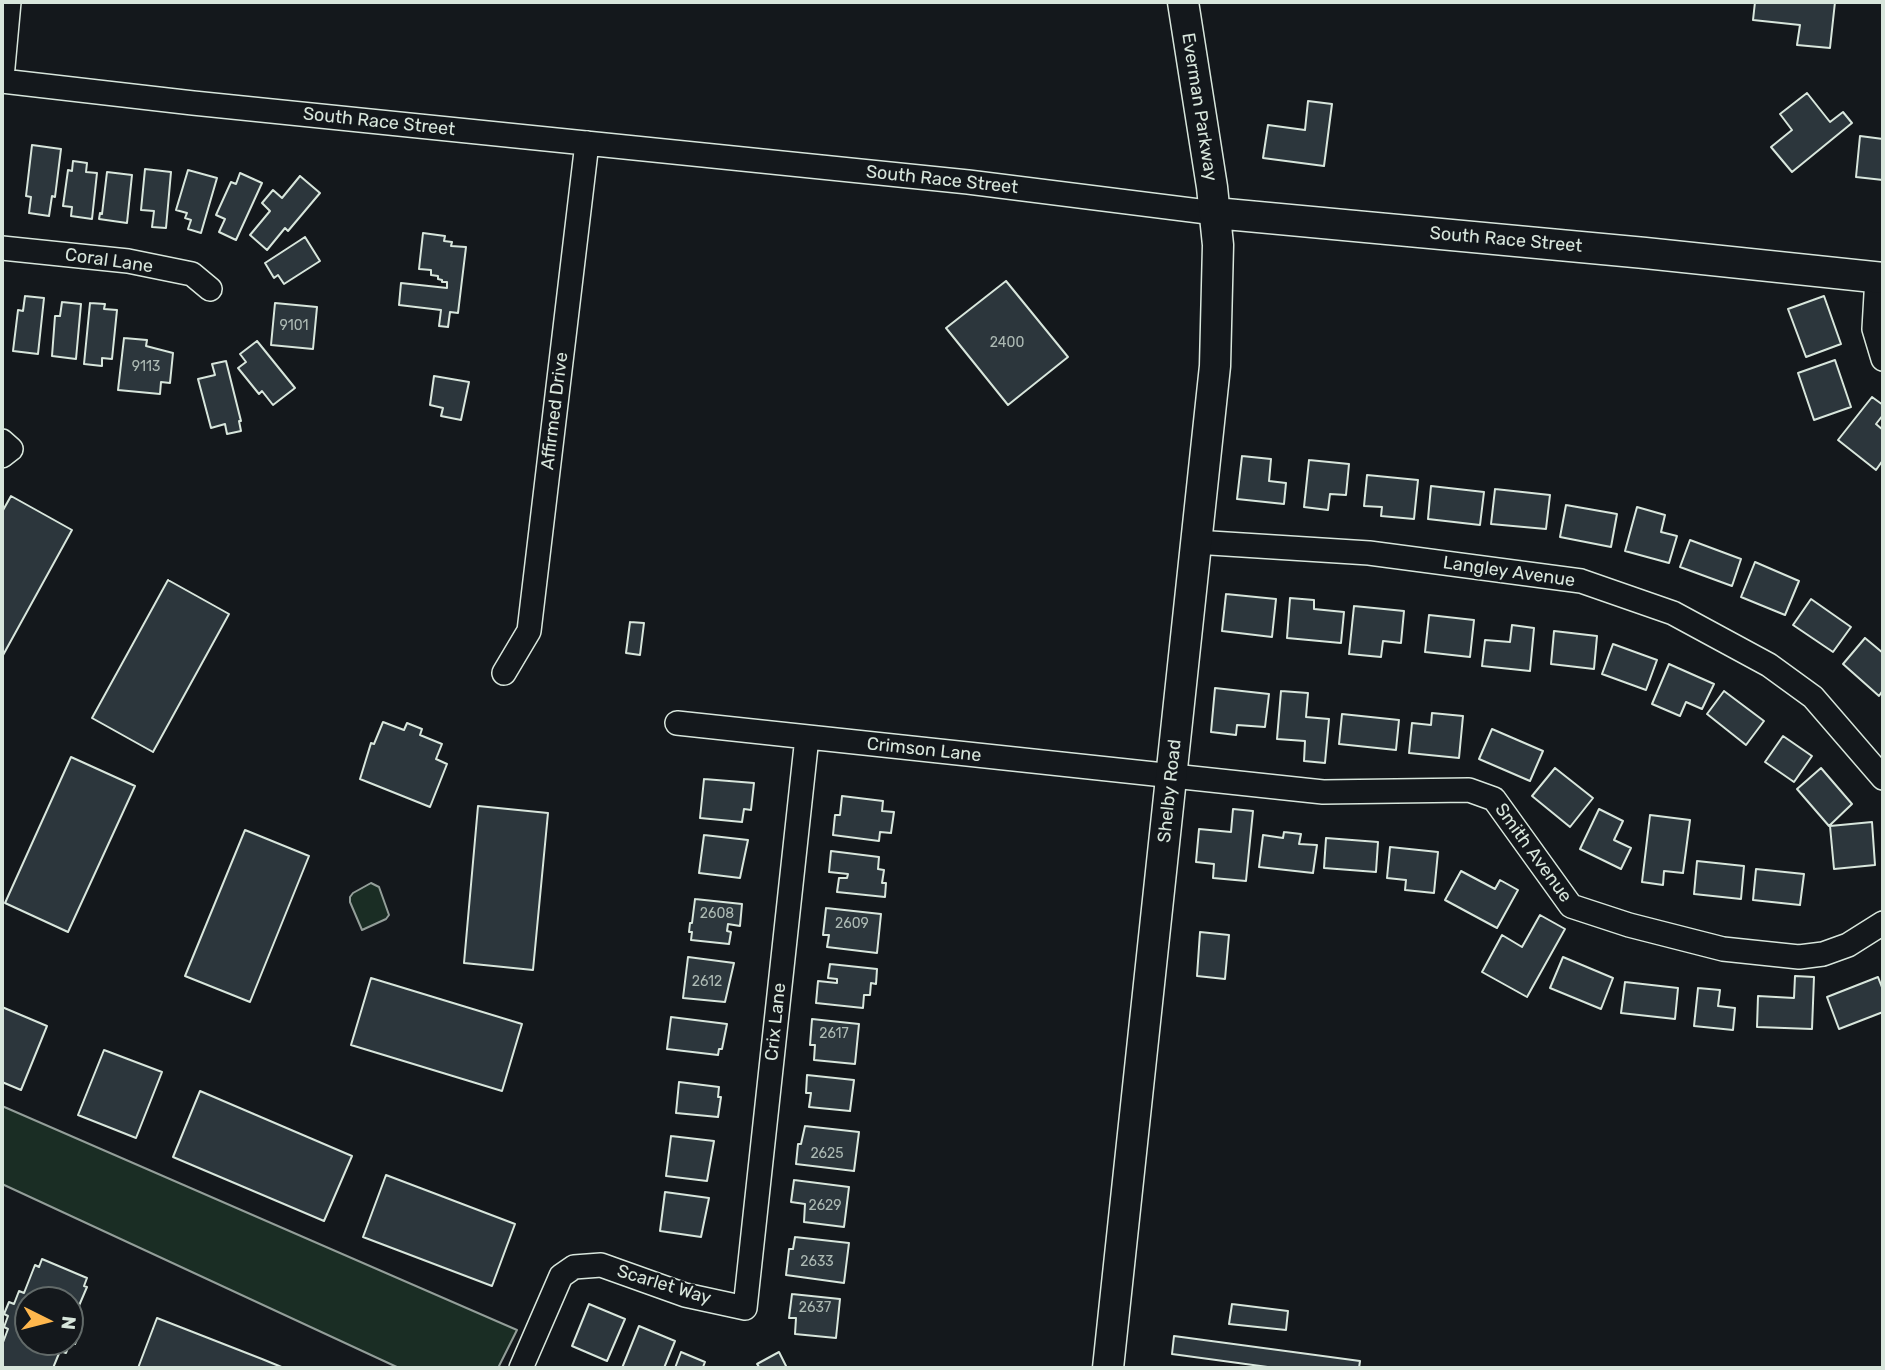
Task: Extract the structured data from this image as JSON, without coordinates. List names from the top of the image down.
{
  "streets": {
    "main road": ["Everman Parkway", "South Race Street", "Shelby Road"],
    "street": [
      "Coral Lane",
      "Affirmed Drive",
      "Langley Avenue",
      "Crimson Lane",
      "Smith Avenue",
      "Crix Lane",
      "Scarlet Way"
    ]
  },
  "crossings": [
    ["Everman Parkway", "South Race Street"],
    ["Everman Parkway", "Shelby Road"],
    ["South Race Street", "Affirmed Drive"],
    ["South Race Street", "Shelby Road"],
    ["Langley Avenue", "Shelby Road"],
    ["Crimson Lane", "Shelby Road"],
    ["Crimson Lane", "Smith Avenue"],
    ["Crimson Lane", "Crix Lane"],
    ["Shelby Road", "Smith Avenue"],
    ["Crix Lane", "Scarlet Way"]
  ],
  "house_numbers": [
    "9101",
    "2400",
    "9113",
    "2608",
    "2609",
    "2612",
    "2617",
    "2625",
    "2629",
    "2633",
    "2637"
  ],
  "north": "right"
}
